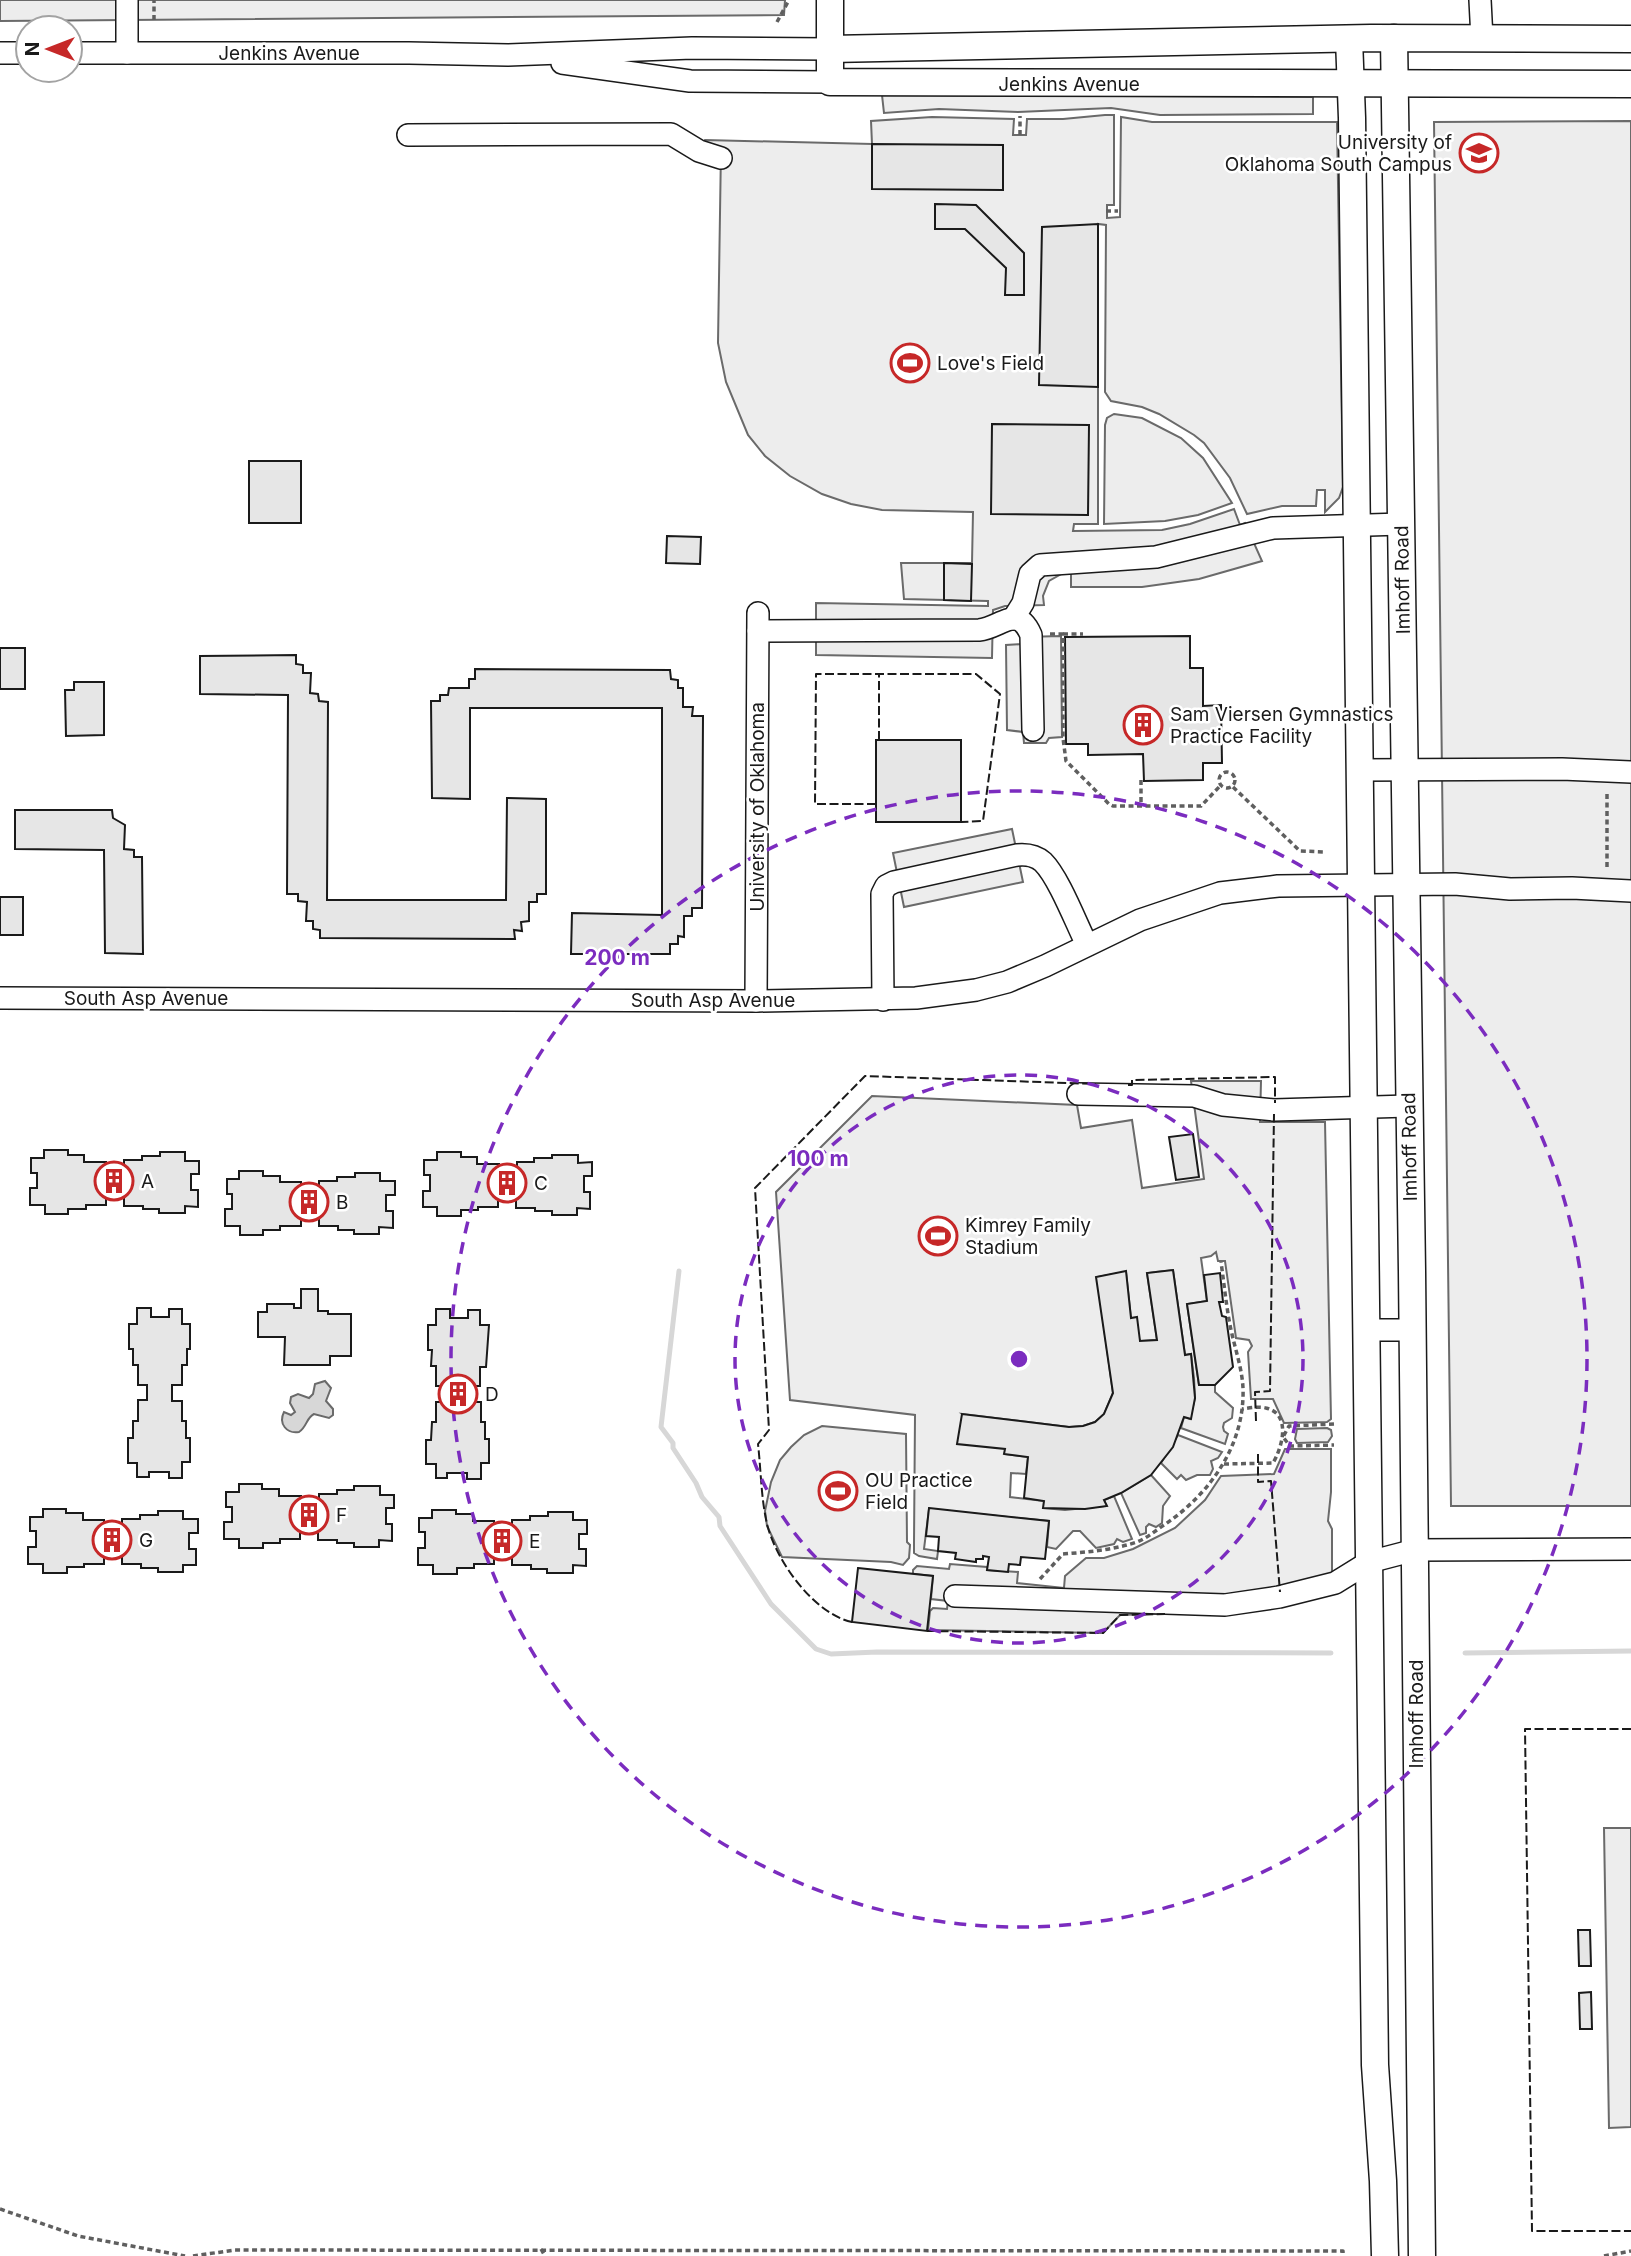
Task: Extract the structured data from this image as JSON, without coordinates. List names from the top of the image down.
{
  "streets": {
    "main road": ["Jenkins Avenue", "Imhoff Road"],
    "street": ["University of Oklahoma", "South Asp Avenue"]
  },
  "crossings": [
    ["Jenkins Avenue", "Imhoff Road"],
    ["Imhoff Road", "South Asp Avenue"],
    ["University of Oklahoma", "South Asp Avenue"]
  ],
  "places": {
    "school or university": ["University of Oklahoma South Campus"],
    "sports": ["Love's Field", "Kimrey Family Stadium", "OU Practice Field"],
    "building": [
      "Sam Viersen Gymnastics Practice Facility",
      "A",
      "C",
      "B",
      "D",
      "F",
      "G",
      "E"
    ]
  },
  "north": "left",
  "rings": ["200 m", "100 m"]
}
